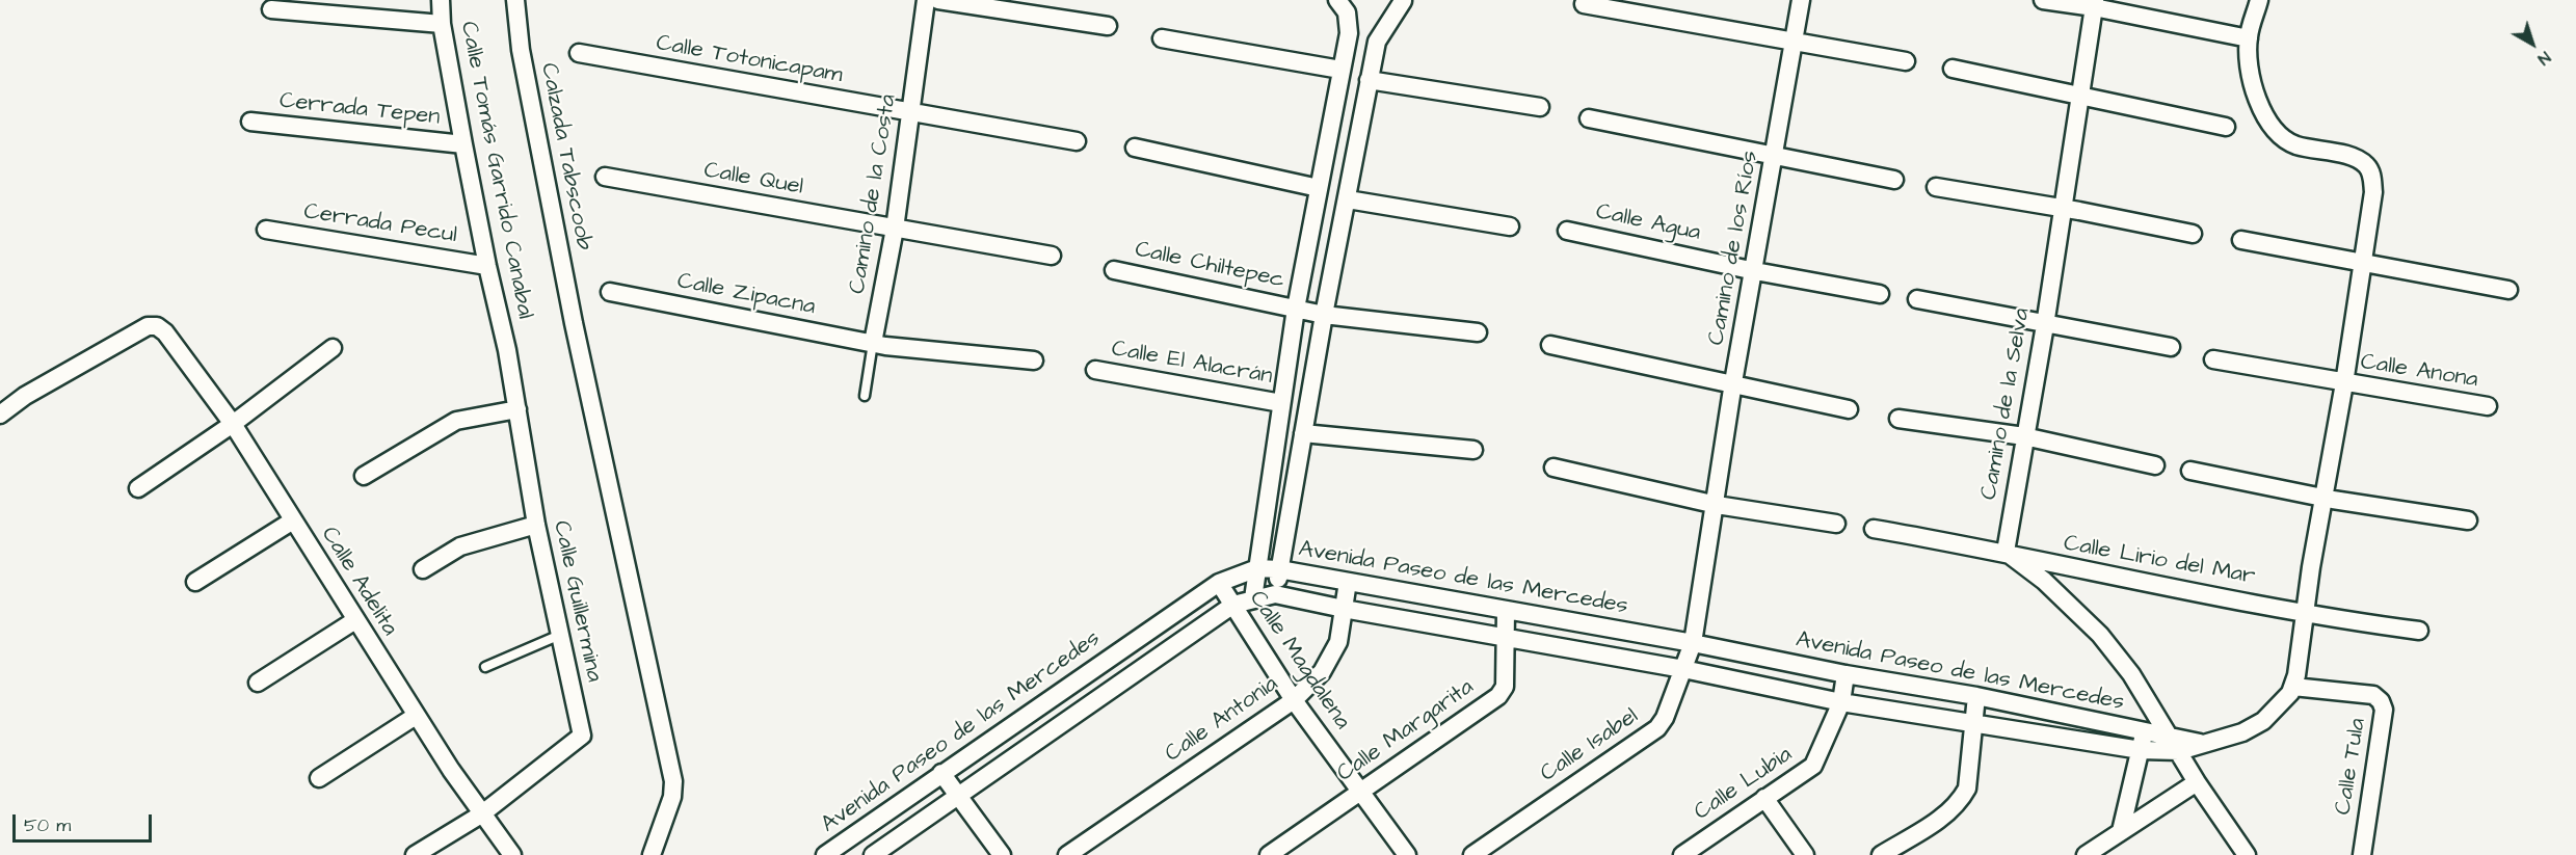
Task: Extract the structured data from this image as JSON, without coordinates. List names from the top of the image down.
{
  "streets": {
    "street": [
      "Calle Totonicapam",
      "Cerrada Tepen",
      "Calzada Tabscoob",
      "Calle Tomás Garrido Canabal",
      "Calle Quel",
      "Camino de la Costa",
      "Calle Agua",
      "Cerrada Pecul",
      "Camino de los Ríos",
      "Calle Chiltepec",
      "Calle Zipacna",
      "Calle El Alacrán",
      "Calle Anona",
      "Camino de la Selva",
      "Calle Lirio del Mar",
      "Avenida Paseo de las Mercedes",
      "Calle Adelita",
      "Calle Guillermina",
      "Calle Magdalena",
      "Calle Antonia",
      "Calle Margarita",
      "Calle Isabel",
      "Calle Tula",
      "Calle Lubia"
    ]
  },
  "crossings": [
    ["Calle Totonicapam", "Camino de la Costa"],
    ["Cerrada Tepen", "Calle Tomás Garrido Canabal"],
    ["Calle Tomás Garrido Canabal", "Cerrada Pecul"],
    ["Calle Tomás Garrido Canabal", "Calle Guillermina"],
    ["Calle Quel", "Camino de la Costa"],
    ["Camino de la Costa", "Calle Zipacna"],
    ["Calle Agua", "Camino de los Ríos"],
    ["Camino de los Ríos", "Avenida Paseo de las Mercedes"],
    ["Camino de los Ríos", "Calle Isabel"],
    ["Camino de la Selva", "Calle Lirio del Mar"],
    ["Avenida Paseo de las Mercedes", "Calle Magdalena"],
    ["Avenida Paseo de las Mercedes", "Calle Antonia"],
    ["Avenida Paseo de las Mercedes", "Calle Margarita"],
    ["Avenida Paseo de las Mercedes", "Calle Isabel"],
    ["Avenida Paseo de las Mercedes", "Calle Lubia"],
    ["Calle Adelita", "Calle Guillermina"],
    ["Calle Magdalena", "Calle Antonia"],
    ["Calle Magdalena", "Calle Margarita"]
  ],
  "scale_bar": "50 m",
  "north": "bottom right"
}
